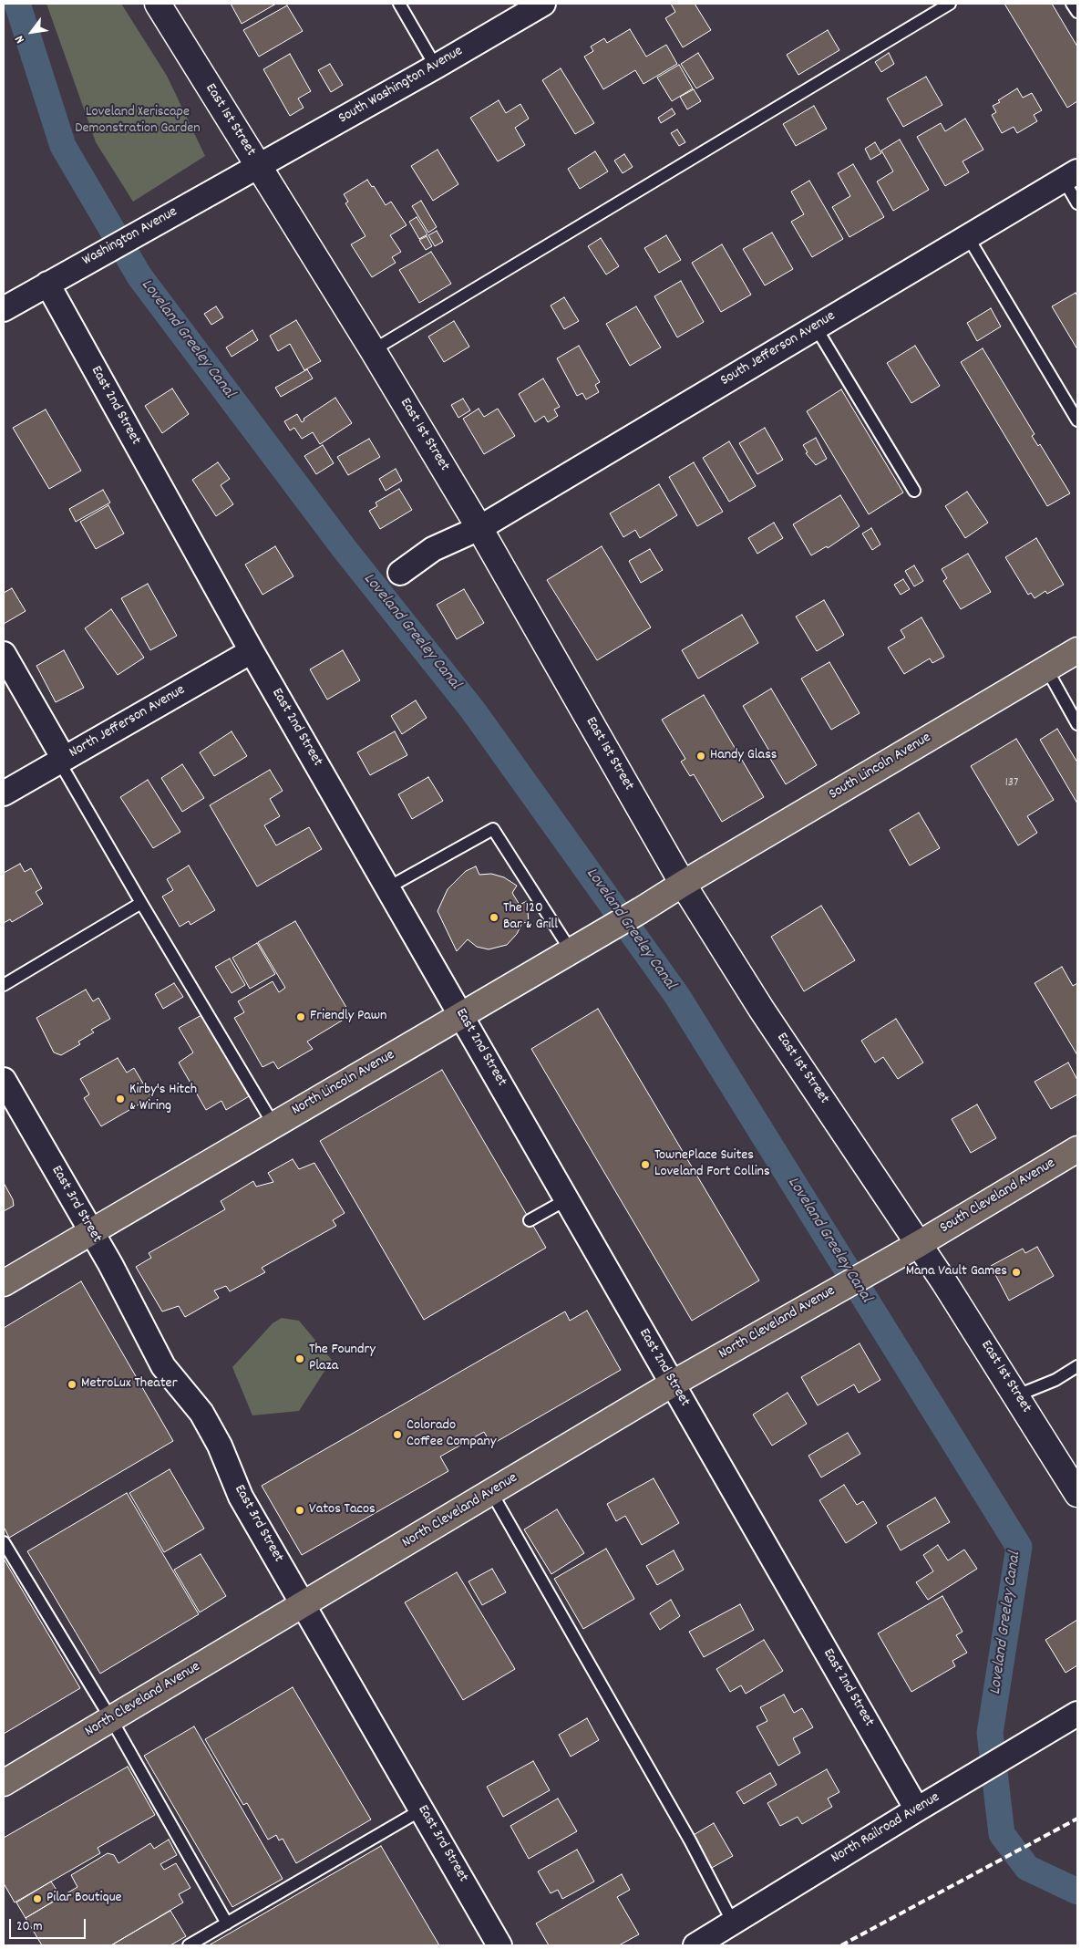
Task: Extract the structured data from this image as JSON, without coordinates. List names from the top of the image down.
{
  "streets": {
    "highway": [
      "South Lincoln Avenue",
      "North Lincoln Avenue",
      "South Cleveland Avenue",
      "North Cleveland Avenue"
    ],
    "main road": ["East 1st Street"],
    "street": [
      "South Washington Avenue",
      "Washington Avenue",
      "South Jefferson Avenue",
      "East 2nd Street",
      "North Jefferson Avenue",
      "East 3rd Street",
      "North Railroad Avenue"
    ]
  },
  "crossings": [
    ["South Washington Avenue", "East 1st Street"],
    ["South Washington Avenue", "Washington Avenue"],
    ["East 1st Street", "Washington Avenue"],
    ["East 1st Street", "South Jefferson Avenue"],
    ["East 1st Street", "South Lincoln Avenue"],
    ["East 1st Street", "North Lincoln Avenue"],
    ["East 1st Street", "South Cleveland Avenue"],
    ["East 1st Street", "North Cleveland Avenue"],
    ["Washington Avenue", "East 2nd Street"],
    ["East 2nd Street", "North Jefferson Avenue"],
    ["East 2nd Street", "North Lincoln Avenue"],
    ["East 2nd Street", "North Cleveland Avenue"],
    ["East 2nd Street", "North Railroad Avenue"],
    ["South Lincoln Avenue", "North Lincoln Avenue"],
    ["North Lincoln Avenue", "East 3rd Street"],
    ["South Cleveland Avenue", "North Cleveland Avenue"],
    ["East 3rd Street", "North Cleveland Avenue"]
  ],
  "water": ["Loveland Greeley Canal"],
  "parks": ["Loveland Xeriscape Demonstration Garden"],
  "places": [
    "Handy Glass",
    "The 120 Bar & Grill",
    "Friendly Pawn",
    "Kirby's Hitch & Wiring",
    "TownePlace Suites Loveland Fort Collins",
    "Mana Vault Games",
    "The Foundry Plaza",
    "MetroLux Theater",
    "Colorado Coffee Company",
    "Vatos Tacos",
    "Pilar Boutique"
  ],
  "house_numbers": ["137"],
  "scale_bar": "20 m",
  "north": "bottom left"
}
